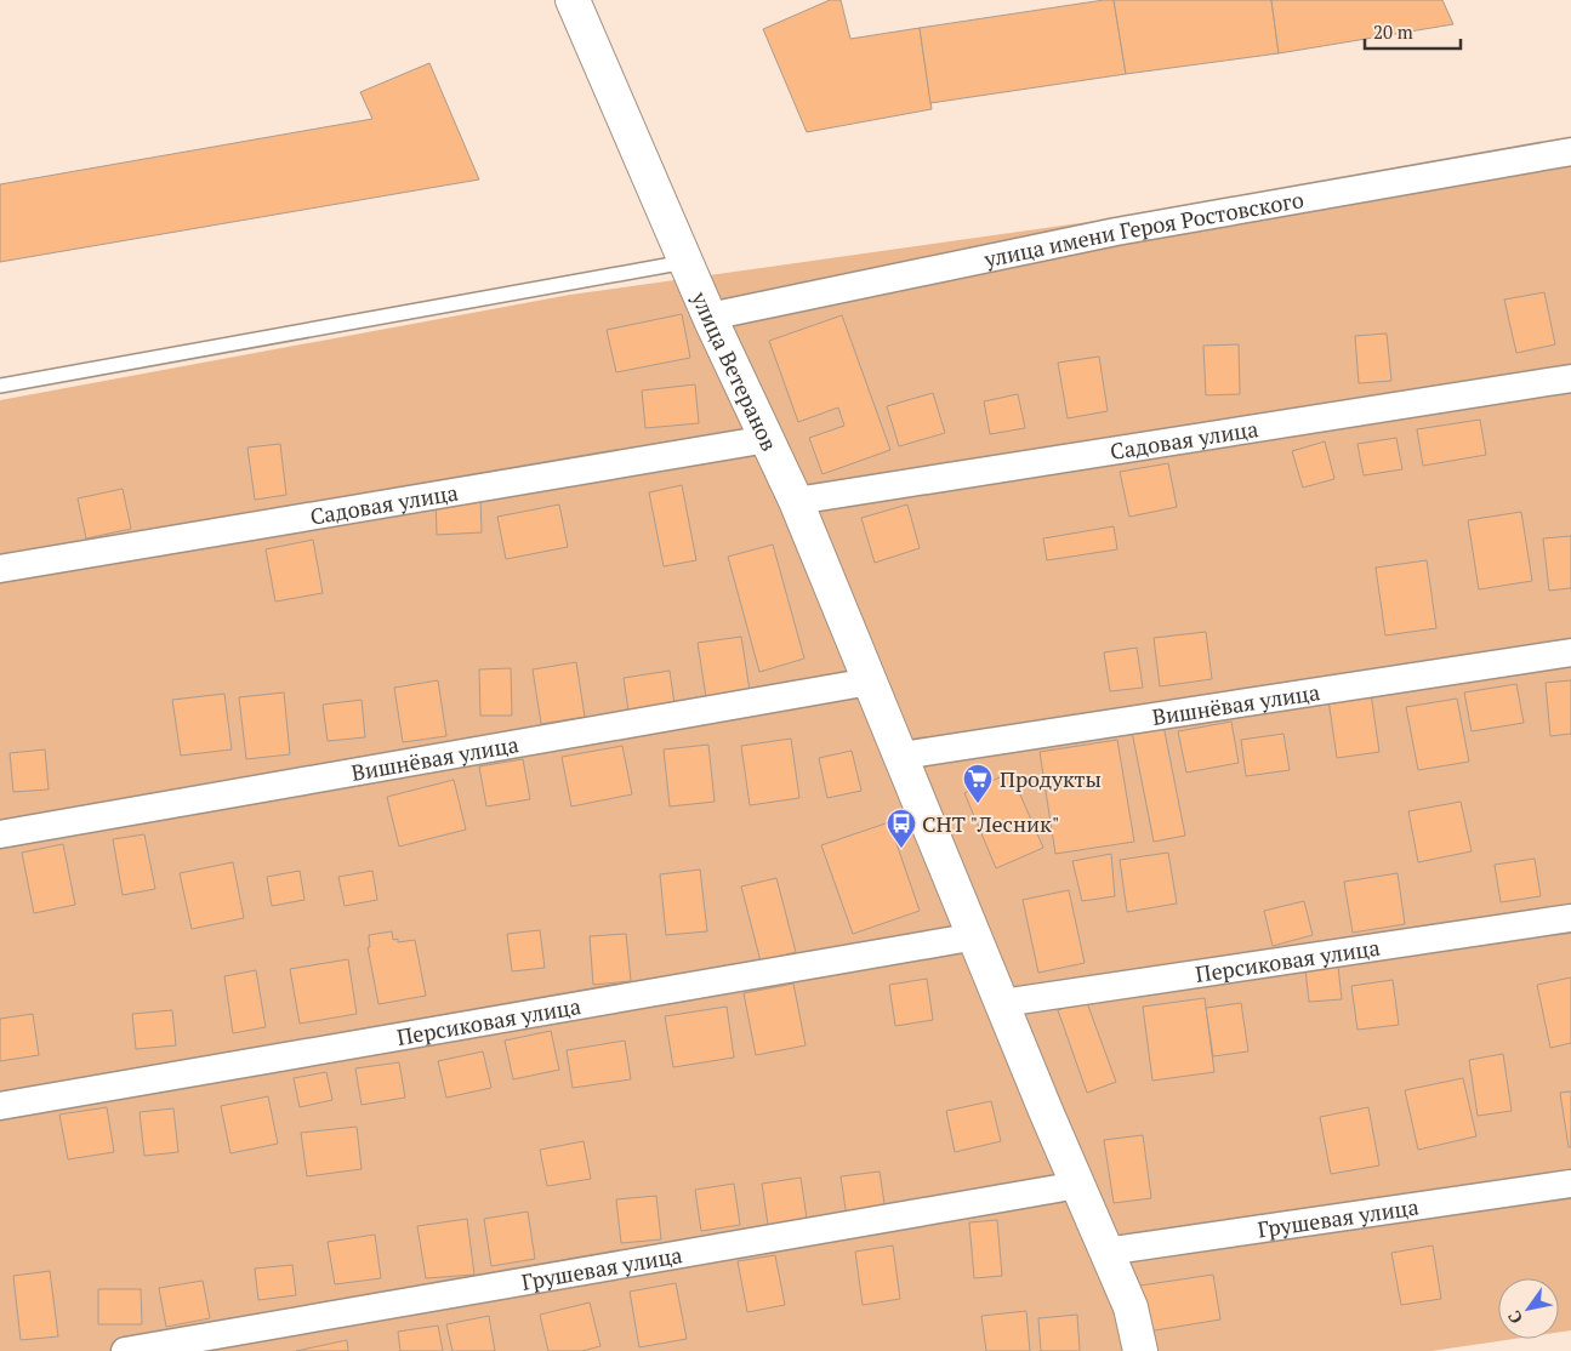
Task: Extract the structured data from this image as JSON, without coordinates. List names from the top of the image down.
{
  "streets": {
    "street": [
      "улица имени Героя Ростовского",
      "улица Ветеранов",
      "Садовая улица",
      "Вишнёвая улица",
      "Персиковая улица",
      "Грушевая улица"
    ]
  },
  "crossings": [
    ["улица имени Героя Ростовского", "улица Ветеранов"],
    ["улица Ветеранов", "Садовая улица"]
  ],
  "places": {
    "supermarket": ["Продукты"],
    "bus stop": ["СНТ \"Лесник\""]
  },
  "scale_bar": "20 m",
  "north": "bottom left"
}
